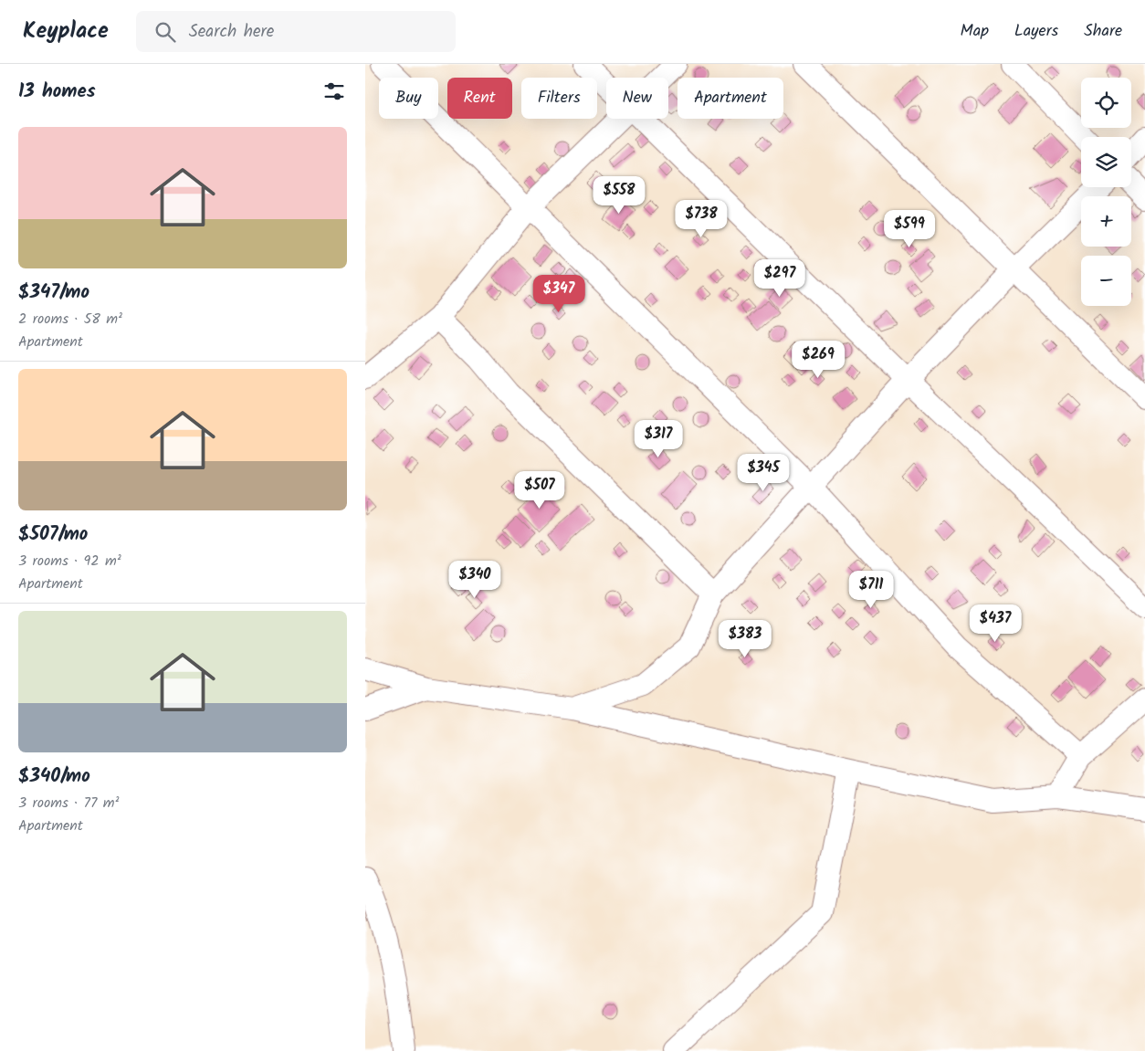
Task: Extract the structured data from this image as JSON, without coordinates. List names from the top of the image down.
{
  "page": {
    "header": "Keyplace",
    "search": "Search here",
    "nav": ["Map", "Layers", "Share"],
    "heading": "13 homes",
    "map_buttons": ["+", "−"],
    "chip": [
      "Buy",
      "Rent",
      "Filters",
      "New",
      "Apartment"
    ],
    "list": [
      {
        "name": "$347/mo",
        "note": "2 rooms · 58 m² · Apartment"
      },
      {
        "name": "$507/mo",
        "note": "3 rooms · 92 m² · Apartment"
      },
      {
        "name": "$340/mo",
        "note": "3 rooms · 77 m² · Apartment"
      }
    ],
    "price": [
      "$558",
      "$738",
      "$599",
      "$297",
      "$347",
      "$269",
      "$317",
      "$345",
      "$507",
      "$340",
      "$711",
      "$437",
      "$383"
    ]
  }
}
